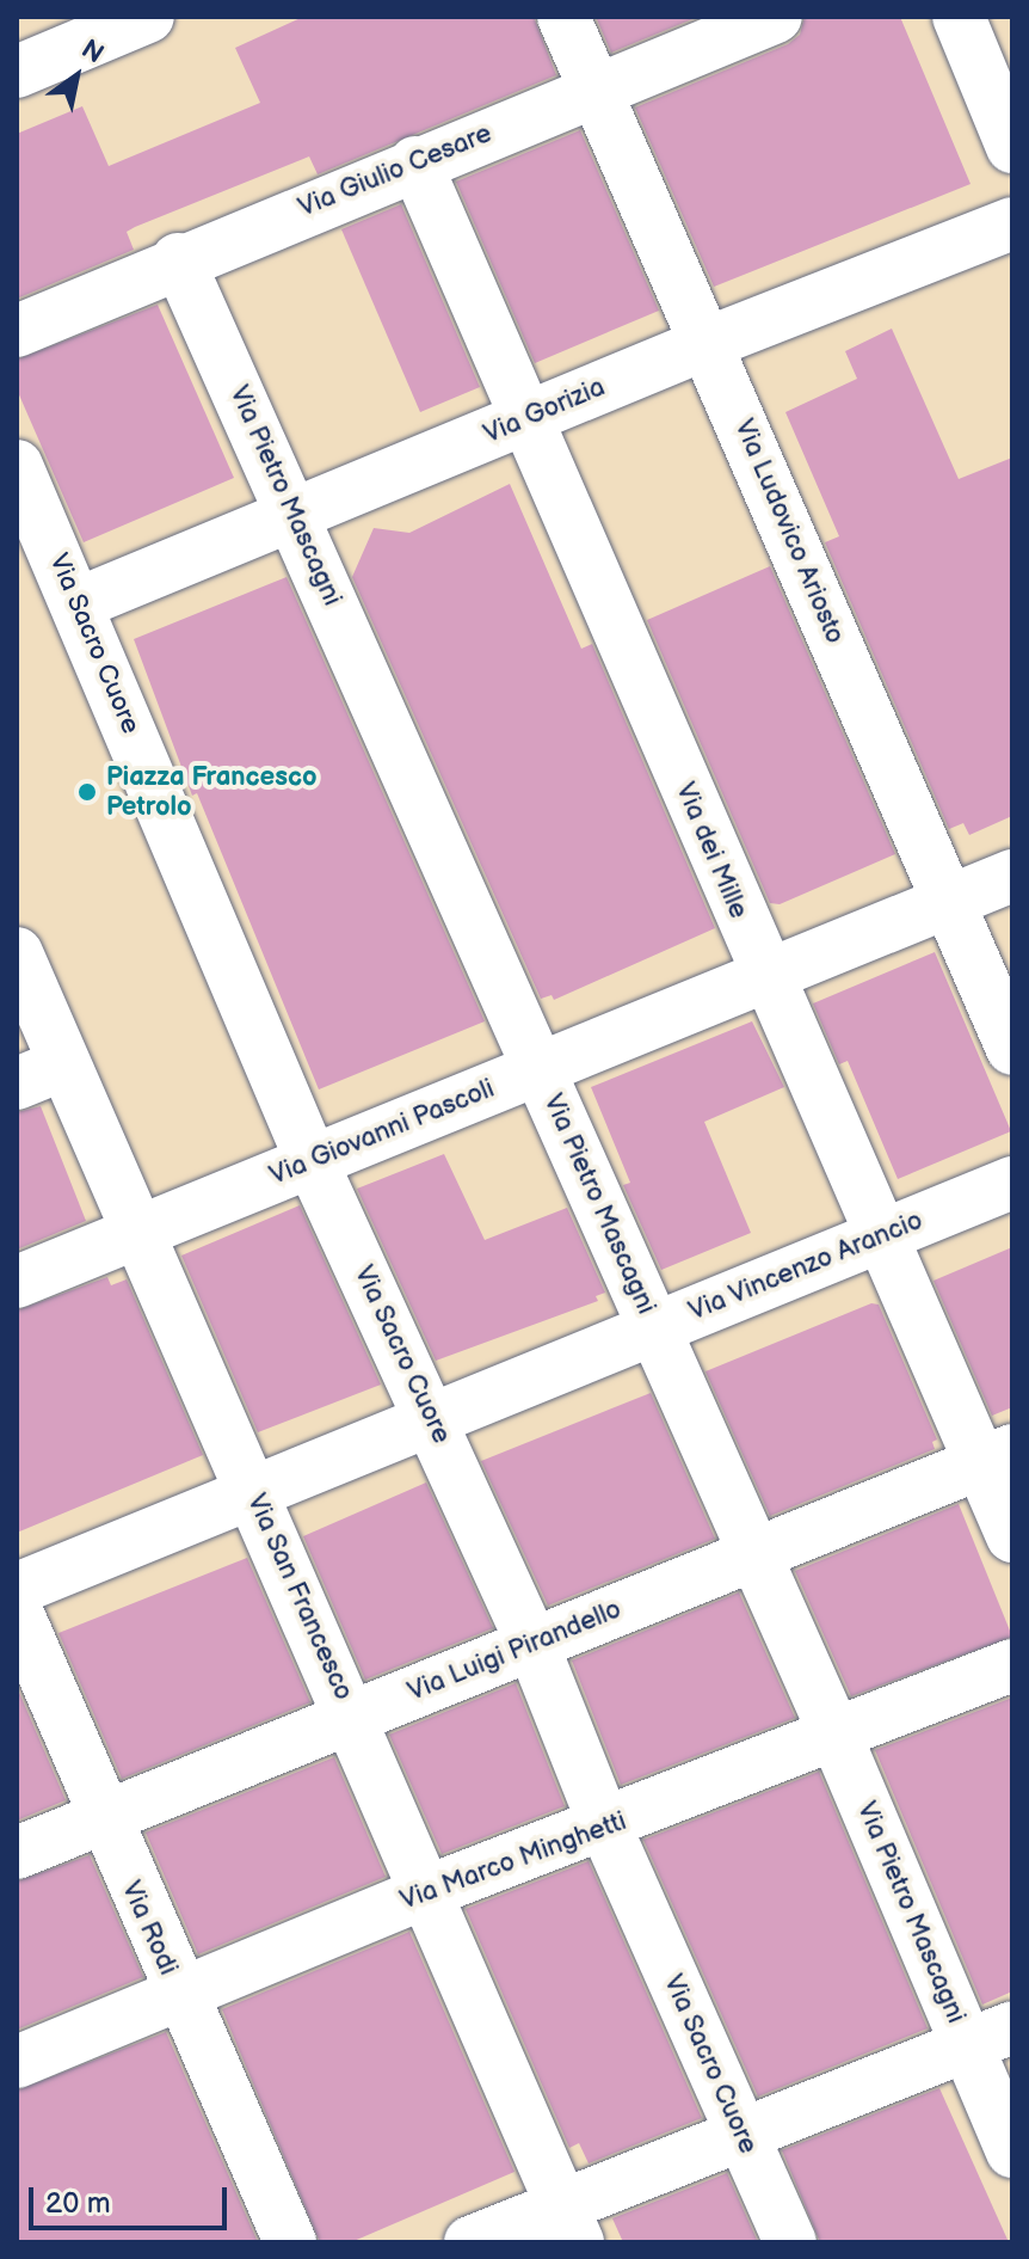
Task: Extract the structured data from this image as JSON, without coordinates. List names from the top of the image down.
{
  "streets": {
    "street": [
      "Via Giulio Cesare",
      "Via Gorizia",
      "Via Pietro Mascagni",
      "Via Ludovico Ariosto",
      "Via Sacro Cuore",
      "Via dei Mille",
      "Via Giovanni Pascoli",
      "Via Vincenzo Arancio",
      "Via San Francesco",
      "Via Luigi Pirandello",
      "Via Marco Minghetti",
      "Via Rodi"
    ]
  },
  "crossings": [
    ["Via Giulio Cesare", "Via Pietro Mascagni"],
    ["Via Giulio Cesare", "Via Ludovico Ariosto"],
    ["Via Giulio Cesare", "Via dei Mille"],
    ["Via Gorizia", "Via Pietro Mascagni"],
    ["Via Gorizia", "Via Ludovico Ariosto"],
    ["Via Gorizia", "Via Sacro Cuore"],
    ["Via Gorizia", "Via dei Mille"],
    ["Via Pietro Mascagni", "Via Giovanni Pascoli"],
    ["Via Pietro Mascagni", "Via Vincenzo Arancio"],
    ["Via Pietro Mascagni", "Via Luigi Pirandello"],
    ["Via Pietro Mascagni", "Via Marco Minghetti"],
    ["Via Ludovico Ariosto", "Via Giovanni Pascoli"],
    ["Via Sacro Cuore", "Via Giovanni Pascoli"],
    ["Via Sacro Cuore", "Via Vincenzo Arancio"],
    ["Via Sacro Cuore", "Via Luigi Pirandello"],
    ["Via Sacro Cuore", "Via Marco Minghetti"],
    ["Via dei Mille", "Via Giovanni Pascoli"],
    ["Via dei Mille", "Via Vincenzo Arancio"],
    ["Via dei Mille", "Via Luigi Pirandello"],
    ["Via Giovanni Pascoli", "Via San Francesco"],
    ["Via Vincenzo Arancio", "Via San Francesco"],
    ["Via San Francesco", "Via Luigi Pirandello"],
    ["Via San Francesco", "Via Marco Minghetti"],
    ["Via Luigi Pirandello", "Via Rodi"],
    ["Via Marco Minghetti", "Via Rodi"]
  ],
  "places": ["Piazza Francesco Petrolo"],
  "scale_bar": "20 m",
  "north": "top right"
}
